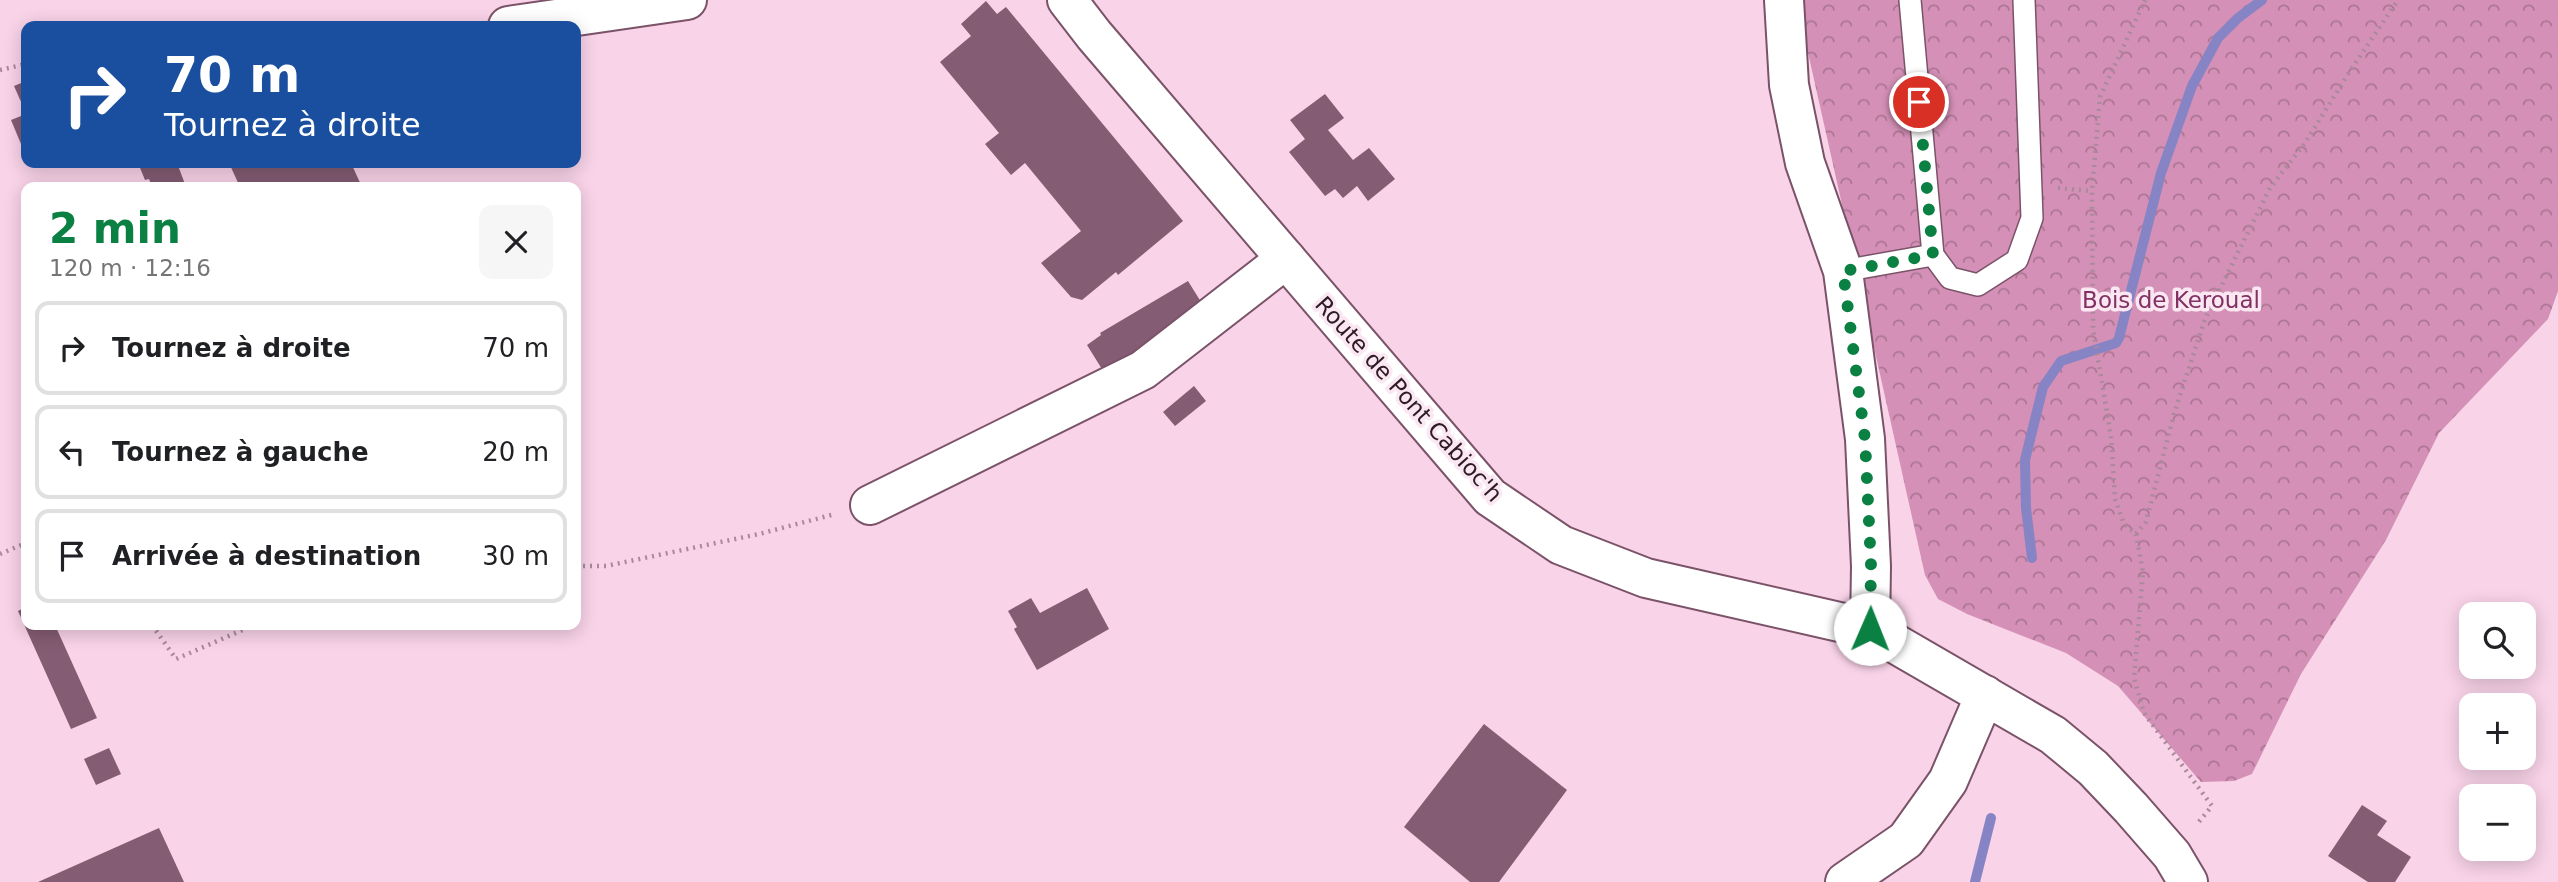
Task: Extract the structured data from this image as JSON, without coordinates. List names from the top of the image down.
{
  "streets": {
    "street": ["Route de Pont Cabioc'h"]
  },
  "parks": ["Bois de Keroual"],
  "page": {
    "turn": ["70 m", "Tournez à droite"],
    "heading": ["2 min", "120 m · 12:16"],
    "list": [
      {
        "name": "Tournez à droite",
        "value": "70 m"
      },
      {
        "name": "Tournez à gauche",
        "value": "20 m"
      },
      {
        "name": "Arrivée à destination",
        "value": "30 m"
      }
    ],
    "map_buttons": ["+", "−"]
  }
}
